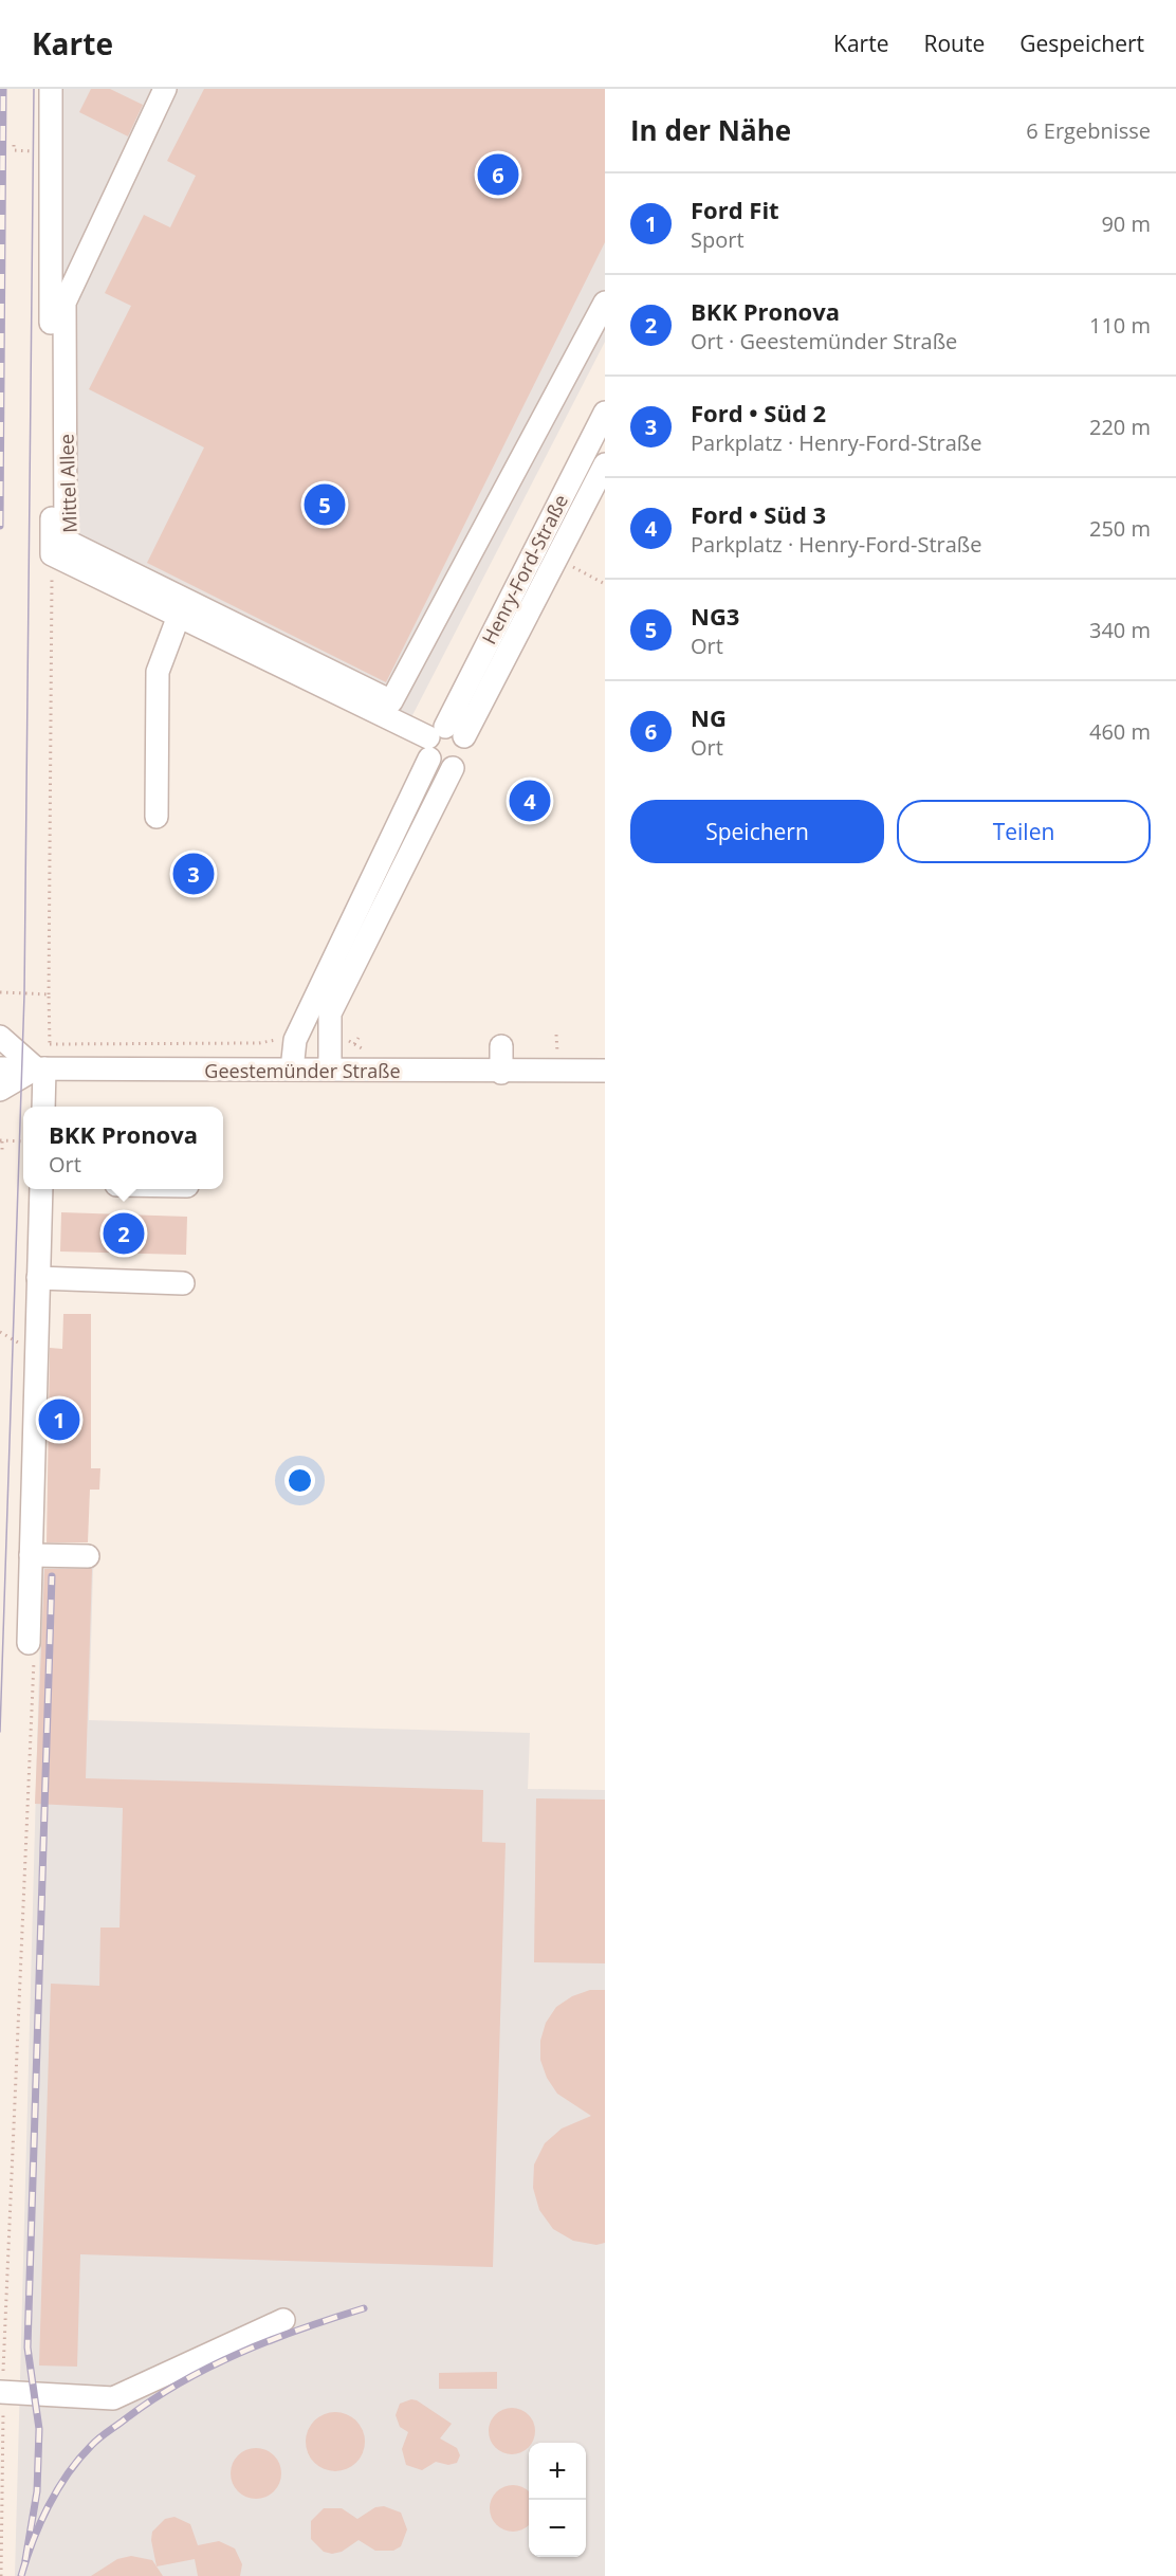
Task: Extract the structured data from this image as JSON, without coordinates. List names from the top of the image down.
{
  "streets": {
    "street": ["Mittel Allee", "Henry-Ford-Straße", "Geestemünder Straße"]
  },
  "crossings": [
    ["Henry-Ford-Straße", "Geestemünder Straße"]
  ],
  "page": {
    "header": "Karte",
    "nav": ["Karte", "Route", "Gespeichert"],
    "heading": ["In der Nähe", "6 Ergebnisse"],
    "pins": [
      "6",
      "5",
      "4",
      "3",
      "2",
      "1"
    ],
    "list": [
      {
        "mark": "1",
        "name": "Ford Fit",
        "note": "Sport",
        "value": "90 m"
      },
      {
        "mark": "2",
        "name": "BKK Pronova",
        "note": "Ort · Geestemünder Straße",
        "value": "110 m"
      },
      {
        "mark": "3",
        "name": "Ford • Süd 2",
        "note": "Parkplatz · Henry-Ford-Straße",
        "value": "220 m"
      },
      {
        "mark": "4",
        "name": "Ford • Süd 3",
        "note": "Parkplatz · Henry-Ford-Straße",
        "value": "250 m"
      },
      {
        "mark": "5",
        "name": "NG3",
        "note": "Ort",
        "value": "340 m"
      },
      {
        "mark": "6",
        "name": "NG",
        "note": "Ort",
        "value": "460 m"
      }
    ],
    "buttons": ["Speichern", "Teilen"],
    "popup": ["BKK Pronova", "Ort"],
    "map_buttons": ["+", "−"]
  }
}
